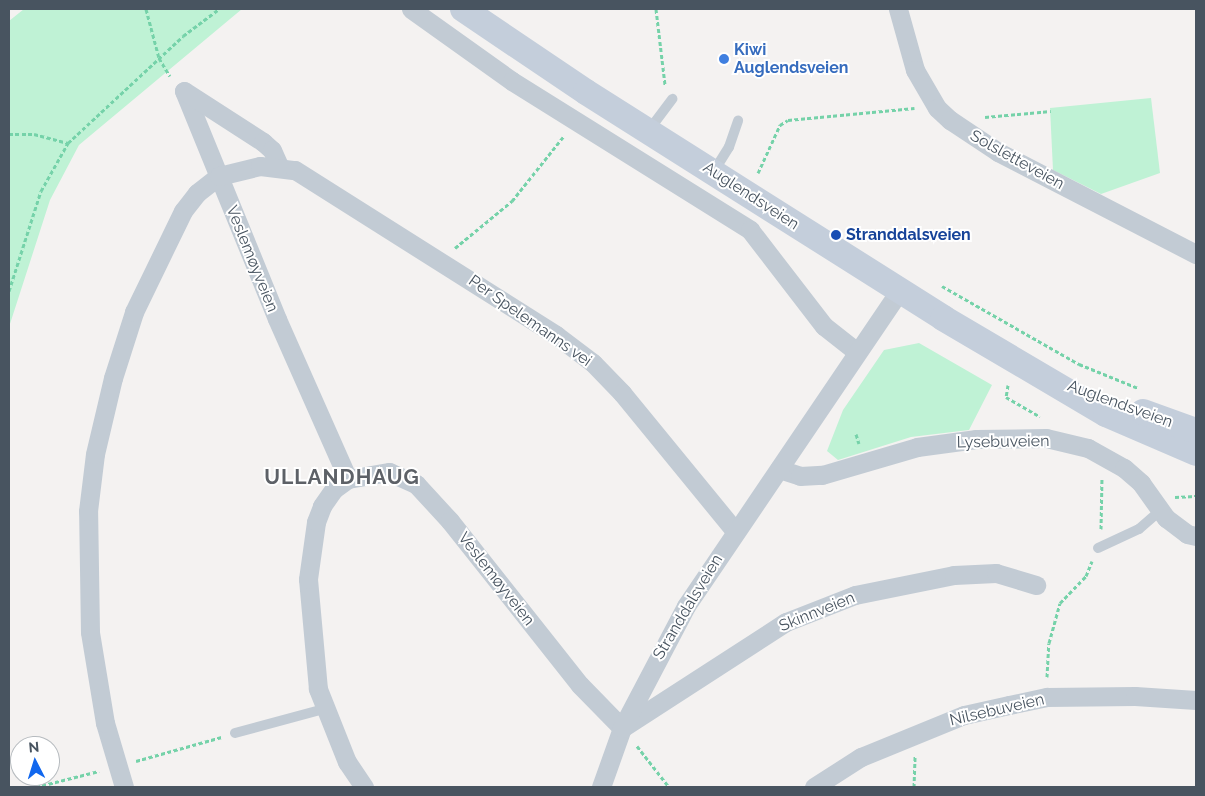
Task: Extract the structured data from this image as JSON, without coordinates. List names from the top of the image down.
{
  "streets": {
    "main road": ["Auglendsveien"],
    "street": [
      "Solsletteveien",
      "Veslemøyveien",
      "Per Spelemanns vei",
      "Lysebuveien",
      "Stranddalsveien",
      "Skinnveien",
      "Nilsebuveien"
    ]
  },
  "crossings": [
    ["Auglendsveien", "Stranddalsveien"],
    ["Veslemøyveien", "Per Spelemanns vei"],
    ["Veslemøyveien", "Stranddalsveien"],
    ["Veslemøyveien", "Skinnveien"],
    ["Per Spelemanns vei", "Stranddalsveien"],
    ["Lysebuveien", "Stranddalsveien"],
    ["Stranddalsveien", "Skinnveien"]
  ],
  "districts": ["ULLANDHAUG"],
  "places": ["Kiwi Auglendsveien", "Stranddalsveien"],
  "north": "top"
}
